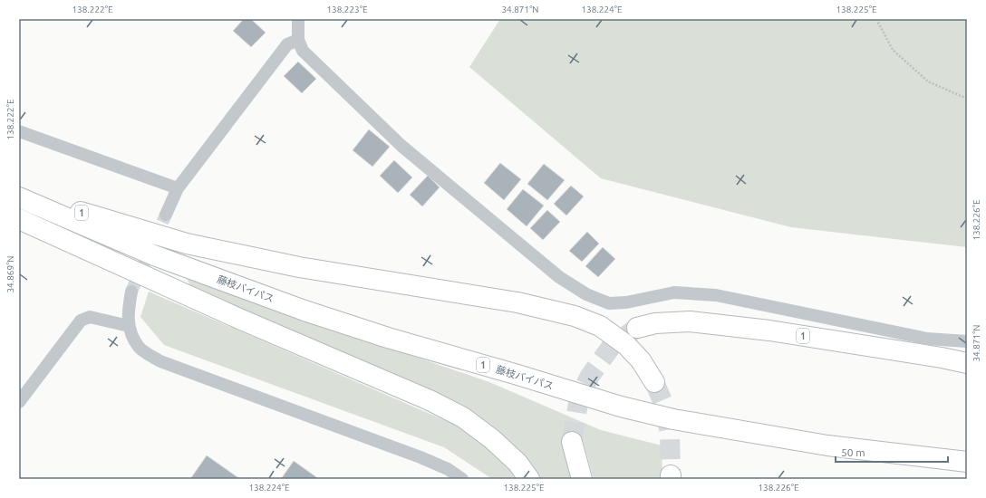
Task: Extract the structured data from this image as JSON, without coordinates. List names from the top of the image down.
{
  "streets": {
    "highway": ["1", "藤枝バイパス"]
  },
  "scale_bar": "50 m",
  "coordinates": [
    "138.222°E",
    "138.223°E",
    "34.871°N",
    "138.224°E",
    "138.225°E",
    "138.226°E",
    "34.869°N"
  ]
}
